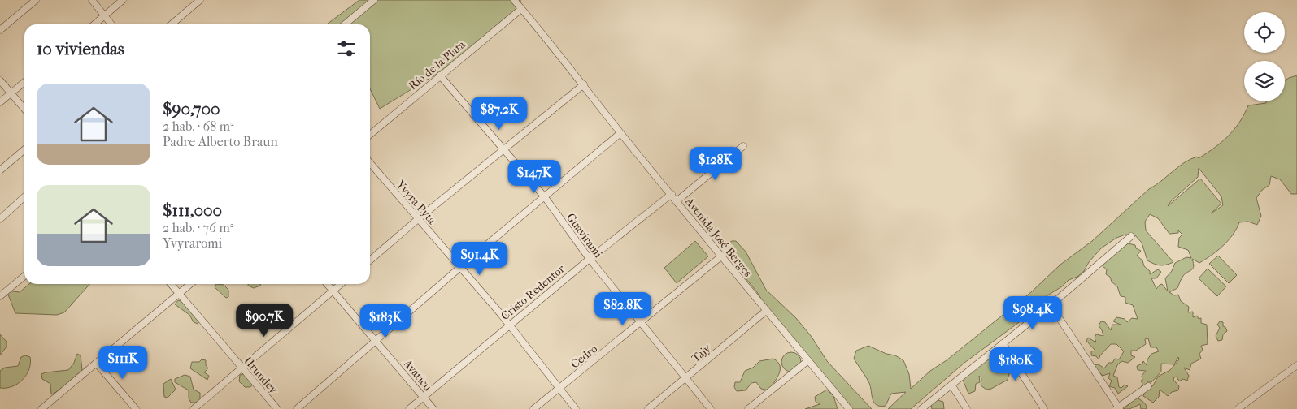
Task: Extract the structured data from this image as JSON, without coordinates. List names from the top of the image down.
{
  "streets": {
    "street": [
      "Río de la Plata",
      "Yvyra Pyta",
      "Guavirami",
      "Avenida José Berges",
      "Cristo Redentor",
      "Tajy",
      "Cedro",
      "Urundey",
      "Avaticu"
    ]
  },
  "crossings": [
    ["Río de la Plata", "Guavirami"],
    ["Río de la Plata", "Avenida José Berges"],
    ["Yvyra Pyta", "Cristo Redentor"],
    ["Yvyra Pyta", "Cedro"],
    ["Guavirami", "Cristo Redentor"],
    ["Guavirami", "Tajy"],
    ["Guavirami", "Cedro"],
    ["Avenida José Berges", "Cristo Redentor"],
    ["Avenida José Berges", "Tajy"],
    ["Avenida José Berges", "Cedro"],
    ["Cristo Redentor", "Avaticu"]
  ],
  "page": {
    "heading": "10 viviendas",
    "list": [
      {
        "name": "$90,700",
        "note": "2 hab. · 68 m² · Padre Alberto Braun"
      },
      {
        "name": "$111,000",
        "note": "2 hab. · 76 m² · Yvyraromi"
      }
    ],
    "price": [
      "$87.2K",
      "$128K",
      "$147K",
      "$91.4K",
      "$82.8K",
      "$98.4K",
      "$90.7K",
      "$183K",
      "$111K",
      "$180K"
    ]
  }
}
